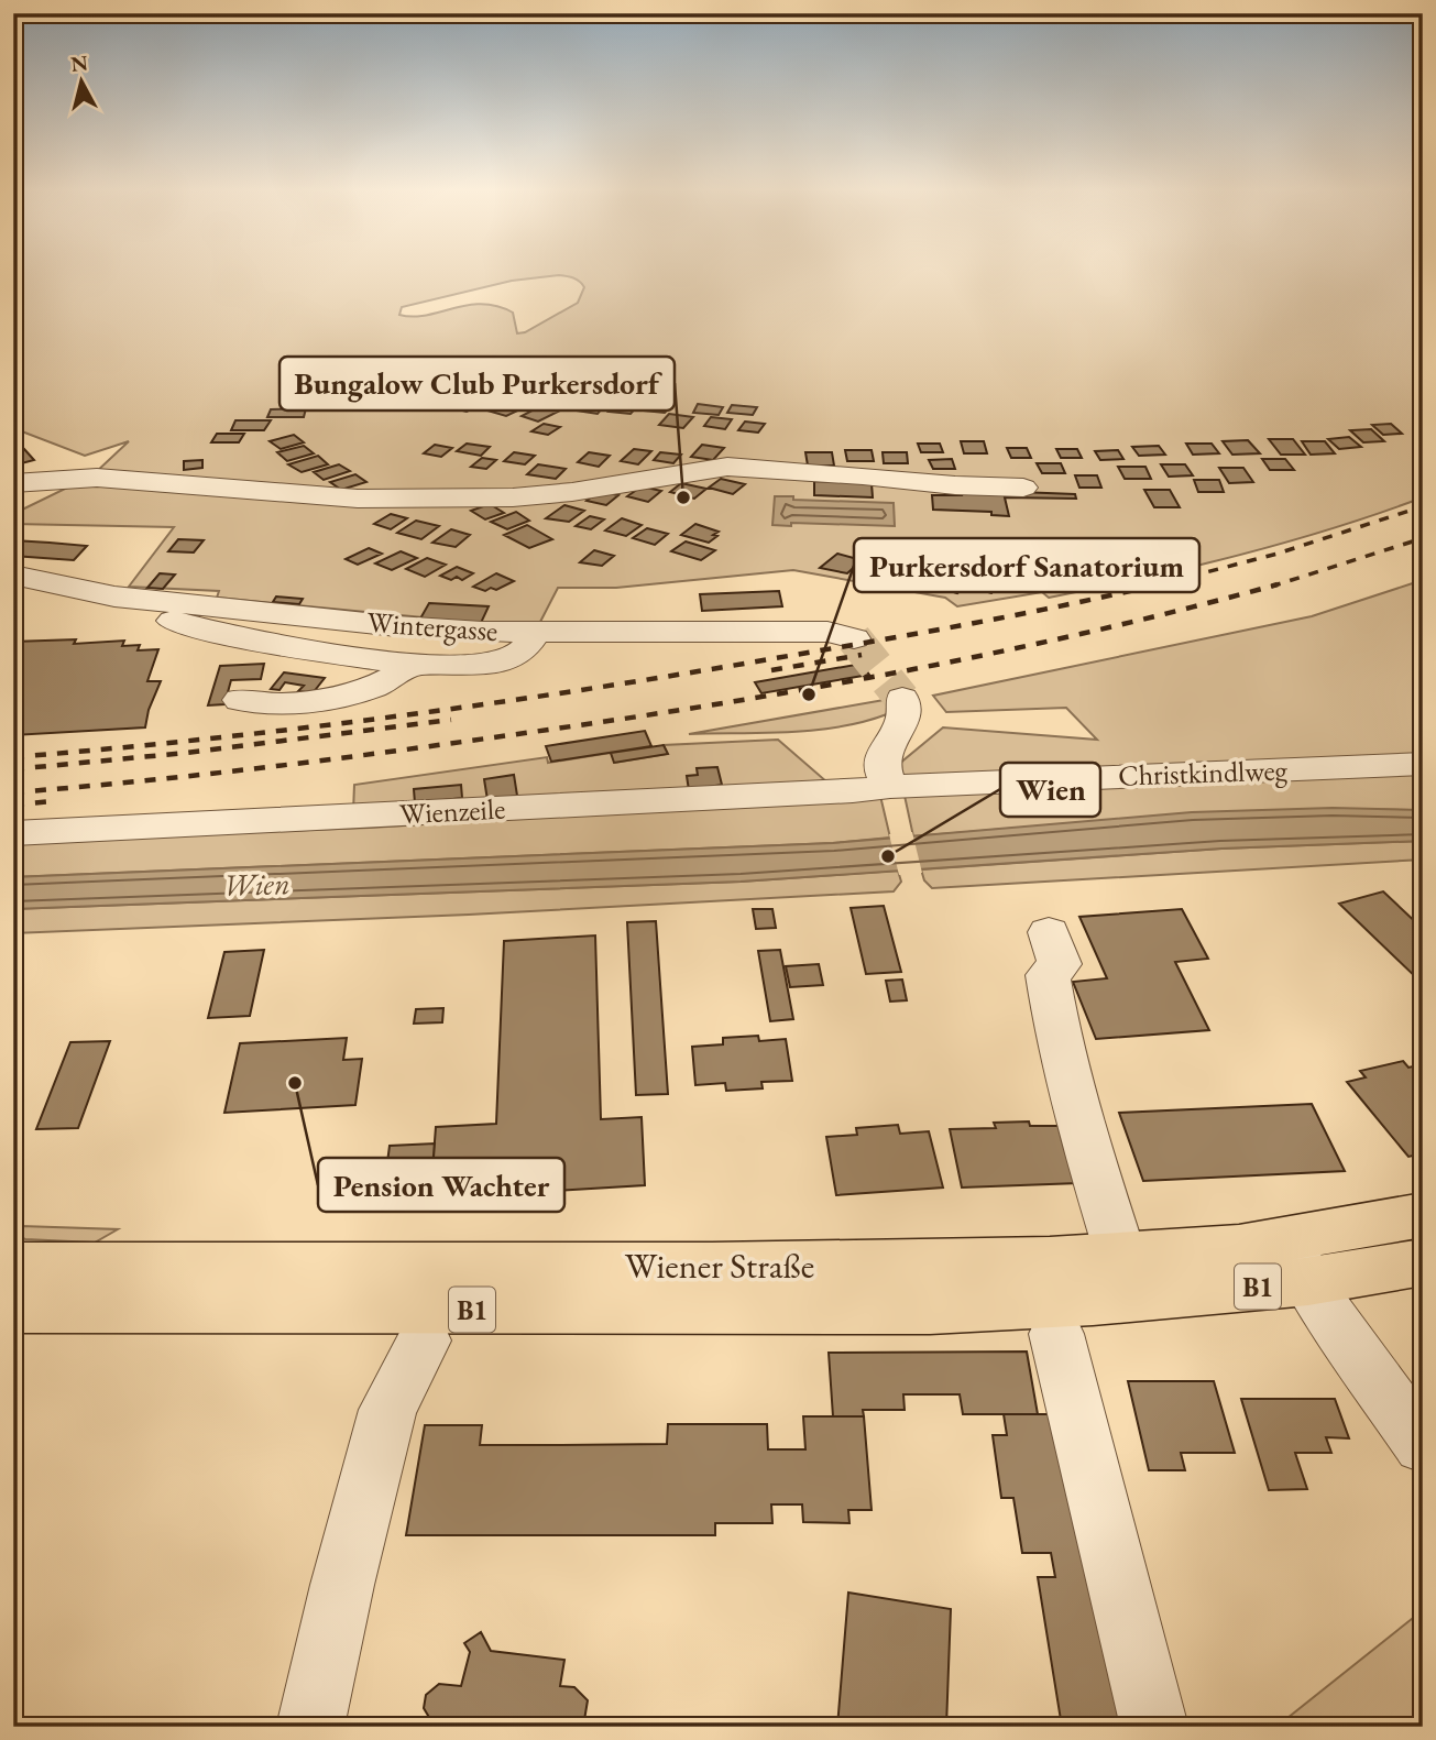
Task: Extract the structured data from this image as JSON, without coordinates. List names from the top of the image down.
{
  "streets": {
    "main road": ["Wiener Straße", "B1"],
    "street": ["Wintergasse", "Christkindlweg", "Wienzeile"]
  },
  "crossings": [
    ["Christkindlweg", "Wienzeile"]
  ],
  "water": ["Wien"],
  "places": [
    "Bungalow Club Purkersdorf",
    "Purkersdorf Sanatorium",
    "Wien",
    "Pension Wachter"
  ],
  "north": "top"
}
